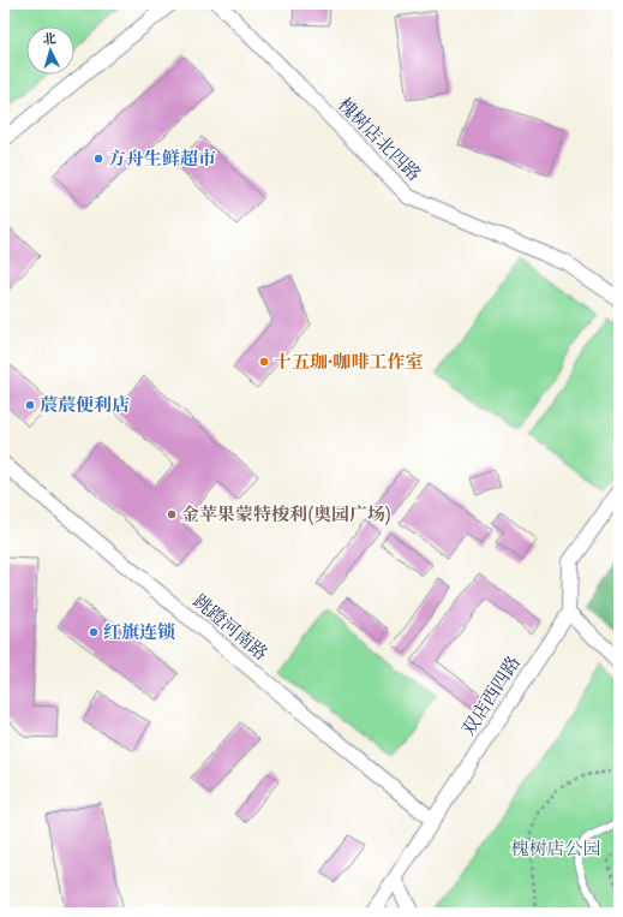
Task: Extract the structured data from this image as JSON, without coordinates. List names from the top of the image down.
{
  "streets": {
    "street": ["槐树店北四路", "跳蹬河南路", "双店西四路"]
  },
  "crossings": [
    ["跳蹬河南路", "双店西四路"]
  ],
  "parks": ["槐树店公园"],
  "places": [
    "方舟生鲜超市",
    "十五珈·咖啡工作室",
    "莀莀便利店",
    "金苹果蒙特梭利(奥园广场)",
    "红旗连锁"
  ],
  "north": "top"
}
